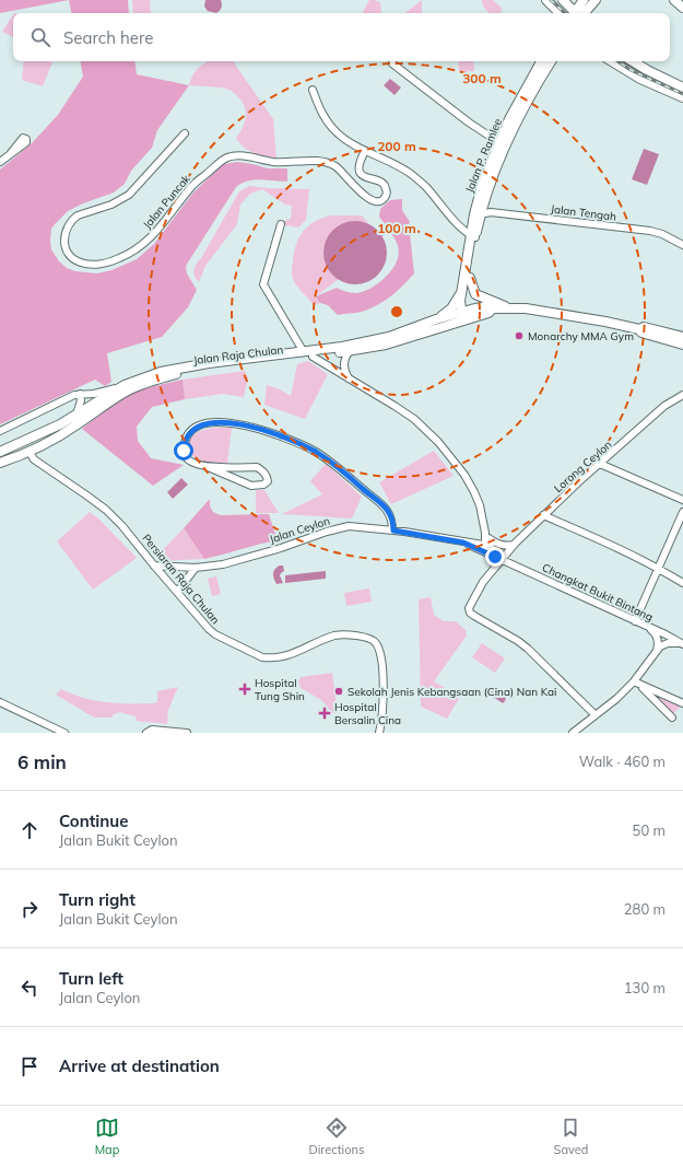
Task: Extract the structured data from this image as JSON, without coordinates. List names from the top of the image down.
{
  "streets": {
    "main road": ["Jalan P. Ramlee", "Jalan Raja Chulan"],
    "street": [
      "Jalan Puncak",
      "Jalan Tengah",
      "Lorong Ceylon",
      "Jalan Ceylon",
      "Persiaran Raja Chulan",
      "Changkat Bukit Bintang"
    ]
  },
  "crossings": [
    ["Jalan P. Ramlee", "Jalan Tengah"],
    ["Jalan P. Ramlee", "Jalan Raja Chulan"],
    ["Jalan Raja Chulan", "Persiaran Raja Chulan"],
    ["Lorong Ceylon", "Jalan Ceylon"],
    ["Lorong Ceylon", "Changkat Bukit Bintang"],
    ["Jalan Ceylon", "Persiaran Raja Chulan"],
    ["Jalan Ceylon", "Changkat Bukit Bintang"]
  ],
  "places": {
    "other": ["Monarchy MMA Gym", "Sekolah Jenis Kebangsaan (Cina) Nan Kai"],
    "health": ["Hospital Tung Shin", "Hospital Bersalin Cina"]
  },
  "page": {
    "search": "Search here",
    "heading": ["6 min", "Walk · 460 m"],
    "list": [
      ["Continue", "Jalan Bukit Ceylon", "50 m"],
      ["Turn right", "Jalan Bukit Ceylon", "280 m"],
      ["Turn left", "Jalan Ceylon", "130 m"],
      "Arrive at destination"
    ],
    "nav": ["Map", "Directions", "Saved"]
  },
  "rings": ["300 m", "200 m", "100 m"]
}
